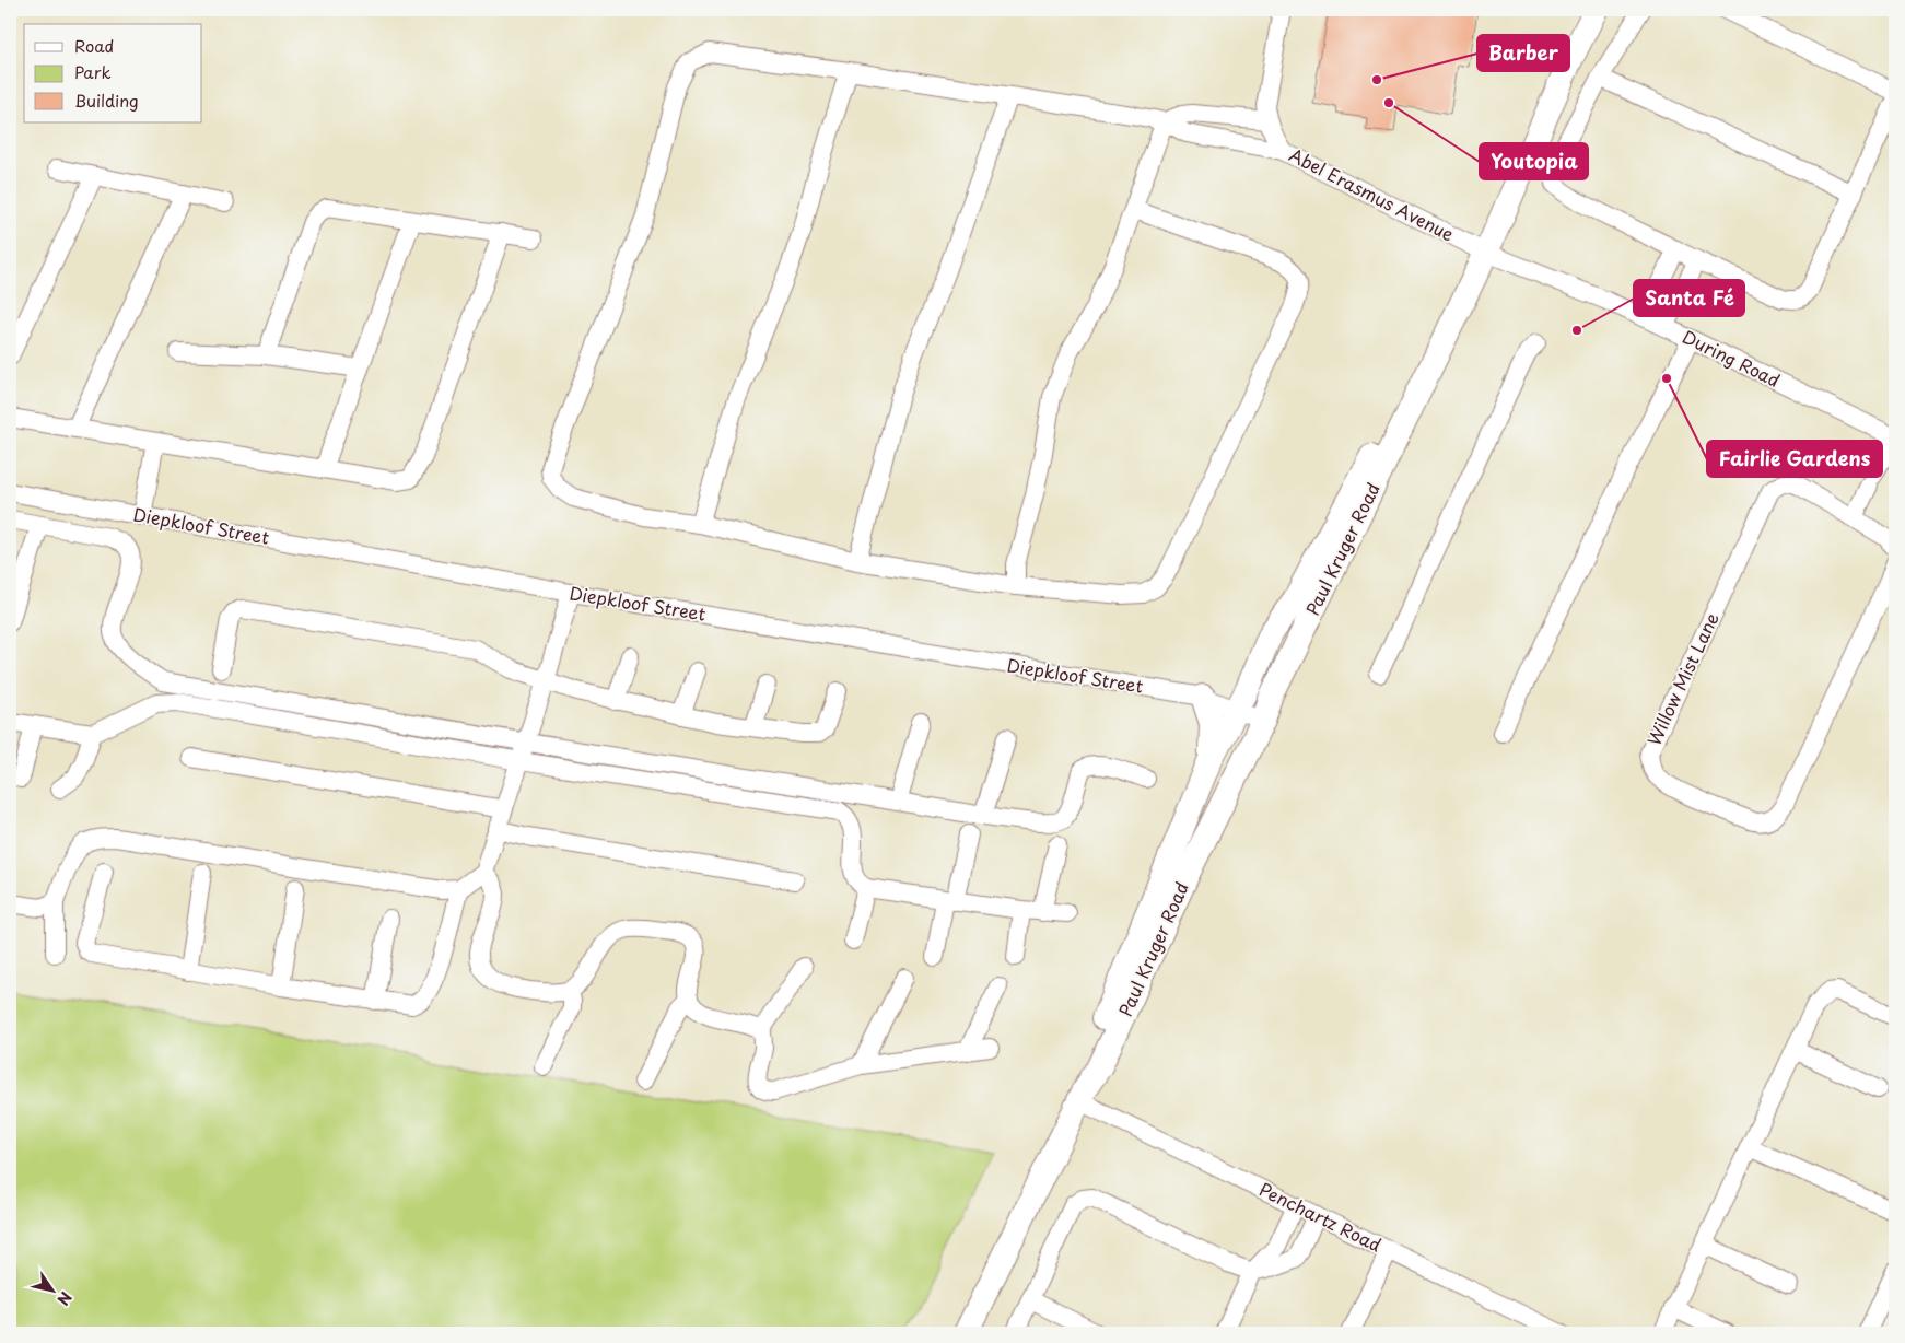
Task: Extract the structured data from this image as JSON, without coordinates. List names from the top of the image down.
{
  "streets": {
    "street": [
      "Abel Erasmus Avenue",
      "During Road",
      "Diepkloof Street",
      "Paul Kruger Road",
      "Willow Mist Lane",
      "Penchartz Road"
    ]
  },
  "crossings": [
    ["Abel Erasmus Avenue", "During Road"],
    ["Abel Erasmus Avenue", "Paul Kruger Road"],
    ["During Road", "Paul Kruger Road"],
    ["Diepkloof Street", "Paul Kruger Road"],
    ["Paul Kruger Road", "Penchartz Road"]
  ],
  "places": [
    "Barber",
    "Youtopia",
    "Santa Fé",
    "Fairlie Gardens"
  ],
  "legend": ["Road", "Park", "Building"],
  "north": "bottom right"
}
